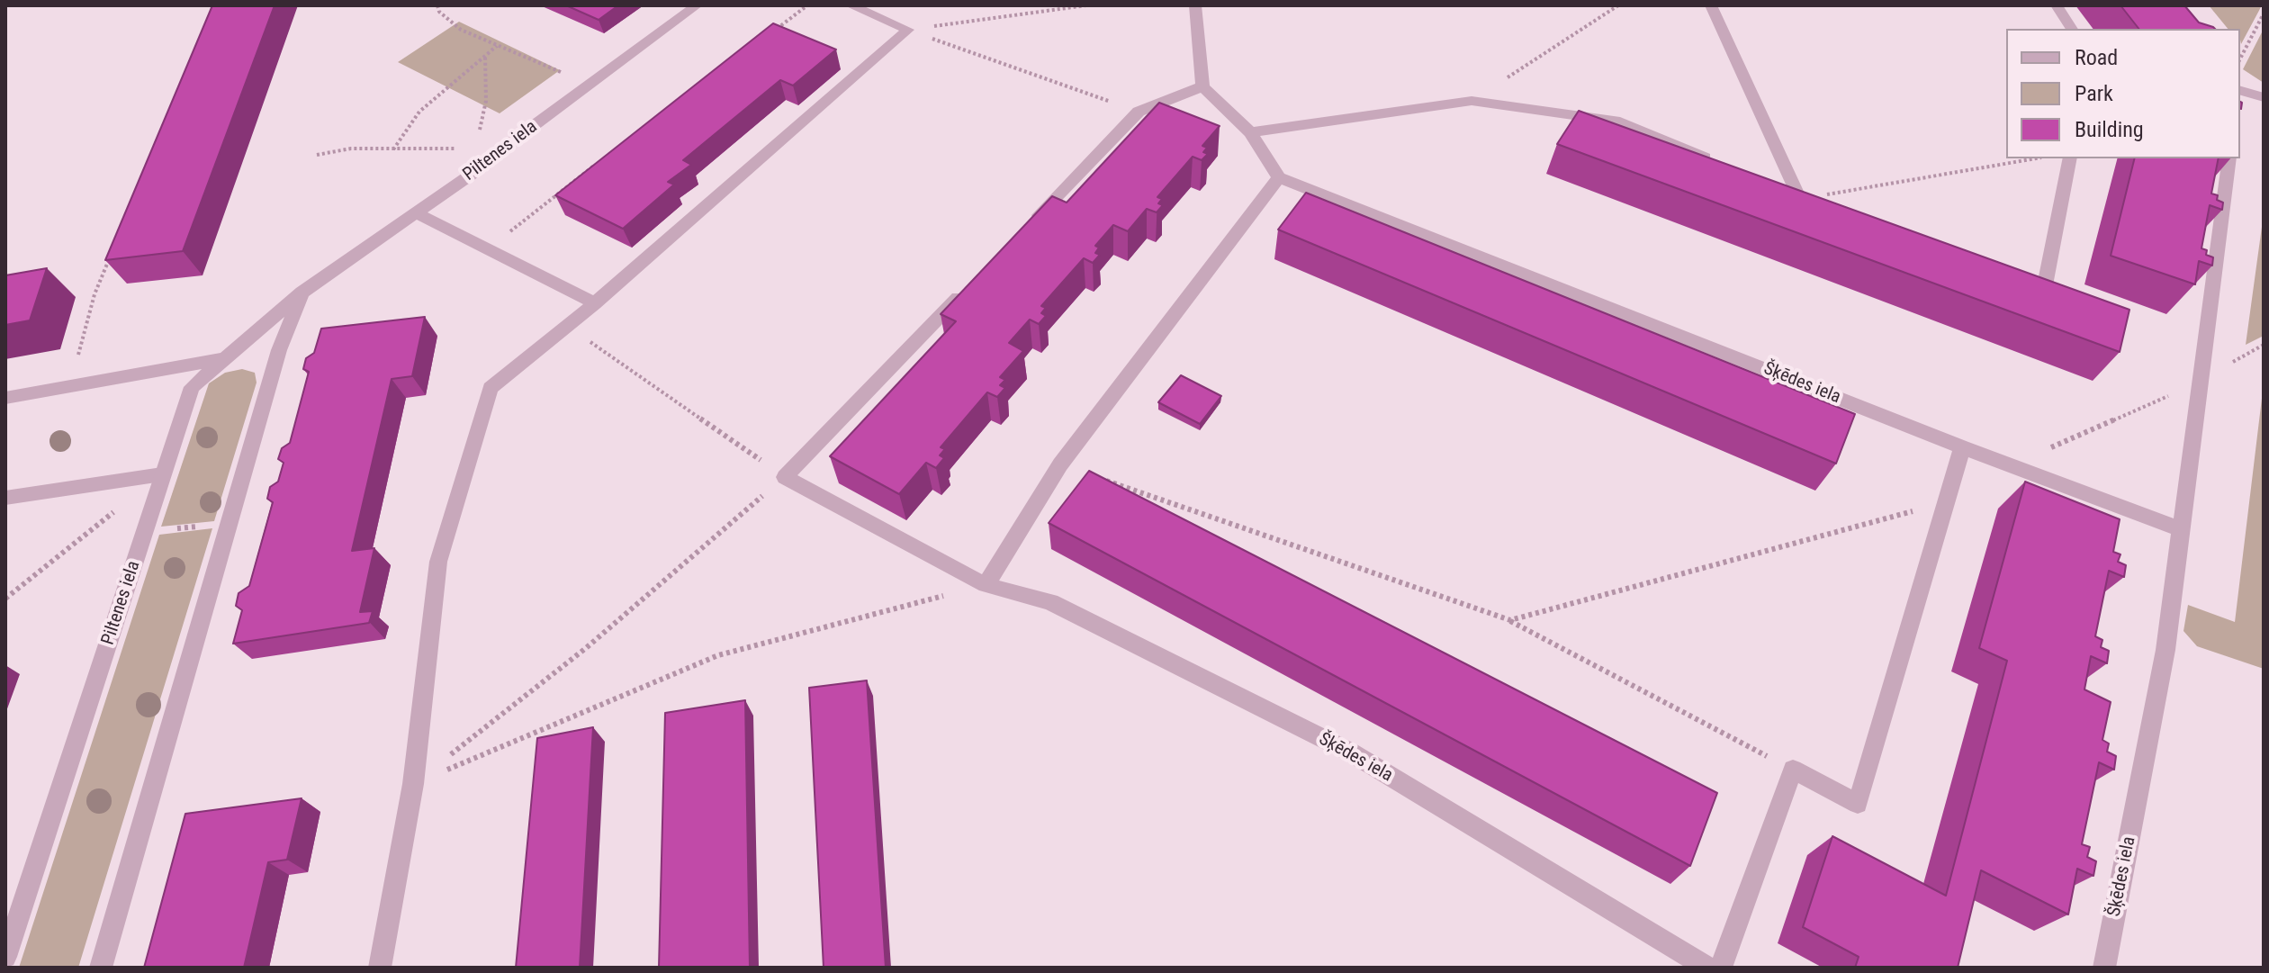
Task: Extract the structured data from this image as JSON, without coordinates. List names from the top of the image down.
{
  "streets": {
    "street": ["Piltenes iela", "Šķēdes iela"]
  },
  "legend": ["Road", "Park", "Building"]
}
